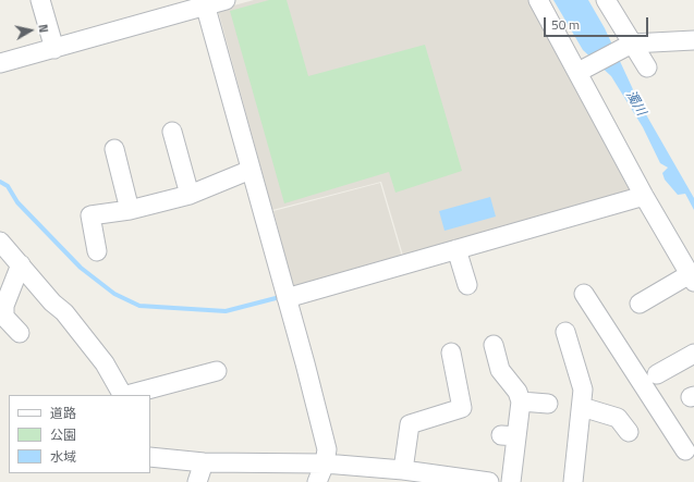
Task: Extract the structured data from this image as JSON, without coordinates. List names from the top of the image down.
{
  "water": ["濁川"],
  "legend": ["道路", "公園", "水域"],
  "scale_bar": "50 m",
  "north": "right"
}
